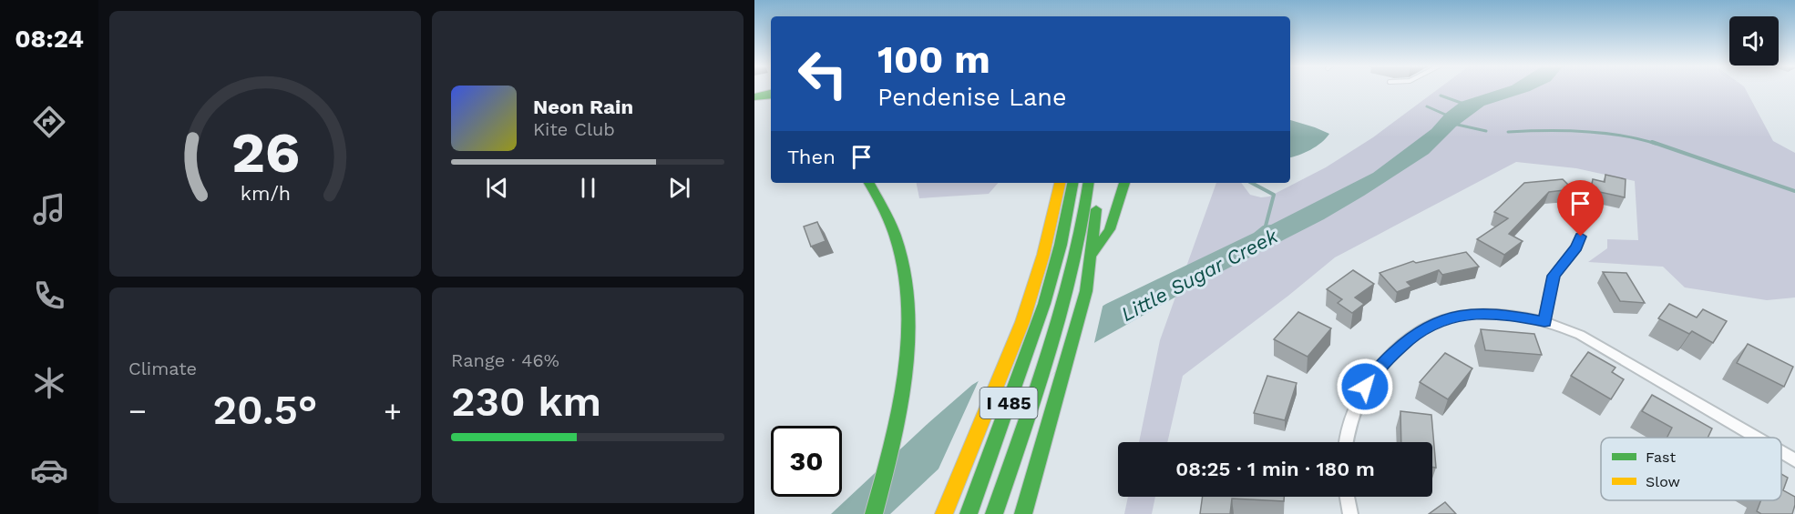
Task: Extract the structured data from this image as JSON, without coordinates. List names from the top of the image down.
{
  "streets": {
    "main road": ["I 485"]
  },
  "water": ["Little Sugar Creek"],
  "legend": ["Fast", "Slow"],
  "page": {
    "tabs": "08:24",
    "turn": ["100 m", "Pendenise Lane"],
    "song": ["Neon Rain", "Kite Club"],
    "then": "Then",
    "tile": [
      "Climate",
      ["Range · 46%", "230 km"]
    ],
    "heat": ["−", "20.5°", "+"],
    "limit": "30",
    "trip": "08:25 · 1 min · 180 m",
    "gauge": ["26", "km/h"]
  }
}
